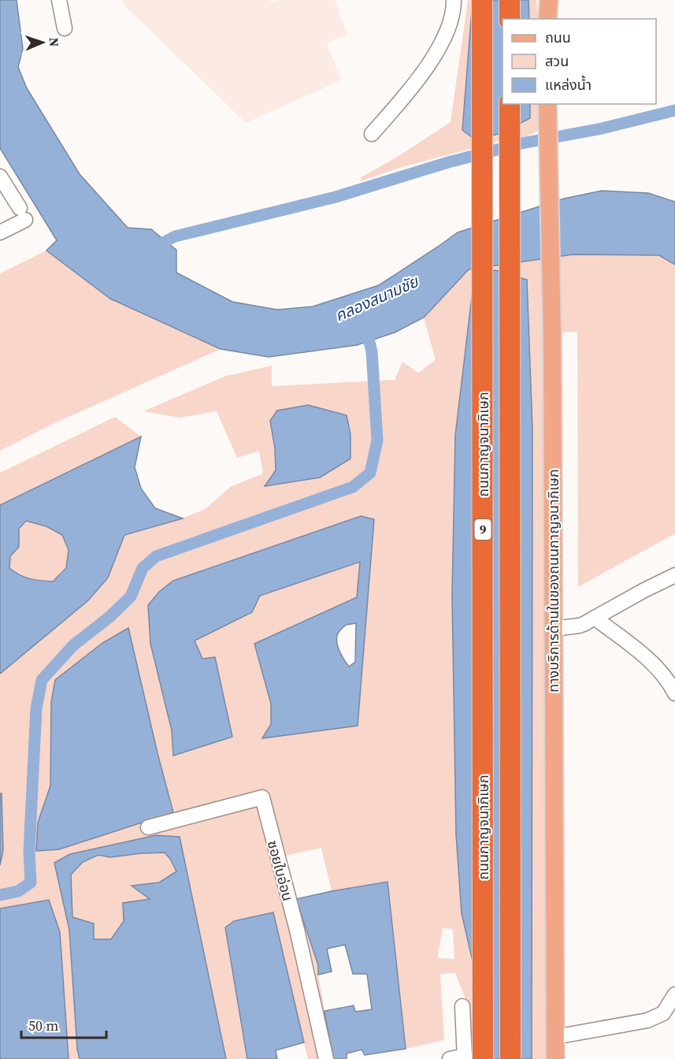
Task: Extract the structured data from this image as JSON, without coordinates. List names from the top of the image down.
{
  "streets": {
    "highway": ["ถนนกาญจนาภิเษก", "9"],
    "main road": ["ทางบริการด้านในของถนนกาญจนาภิเษก"],
    "street": ["ซอยใบอ่อน"]
  },
  "water": ["คลองสนามชัย"],
  "legend": ["ถนน", "สวน", "แหล่งน้ำ"],
  "scale_bar": "50 m",
  "north": "right"
}
